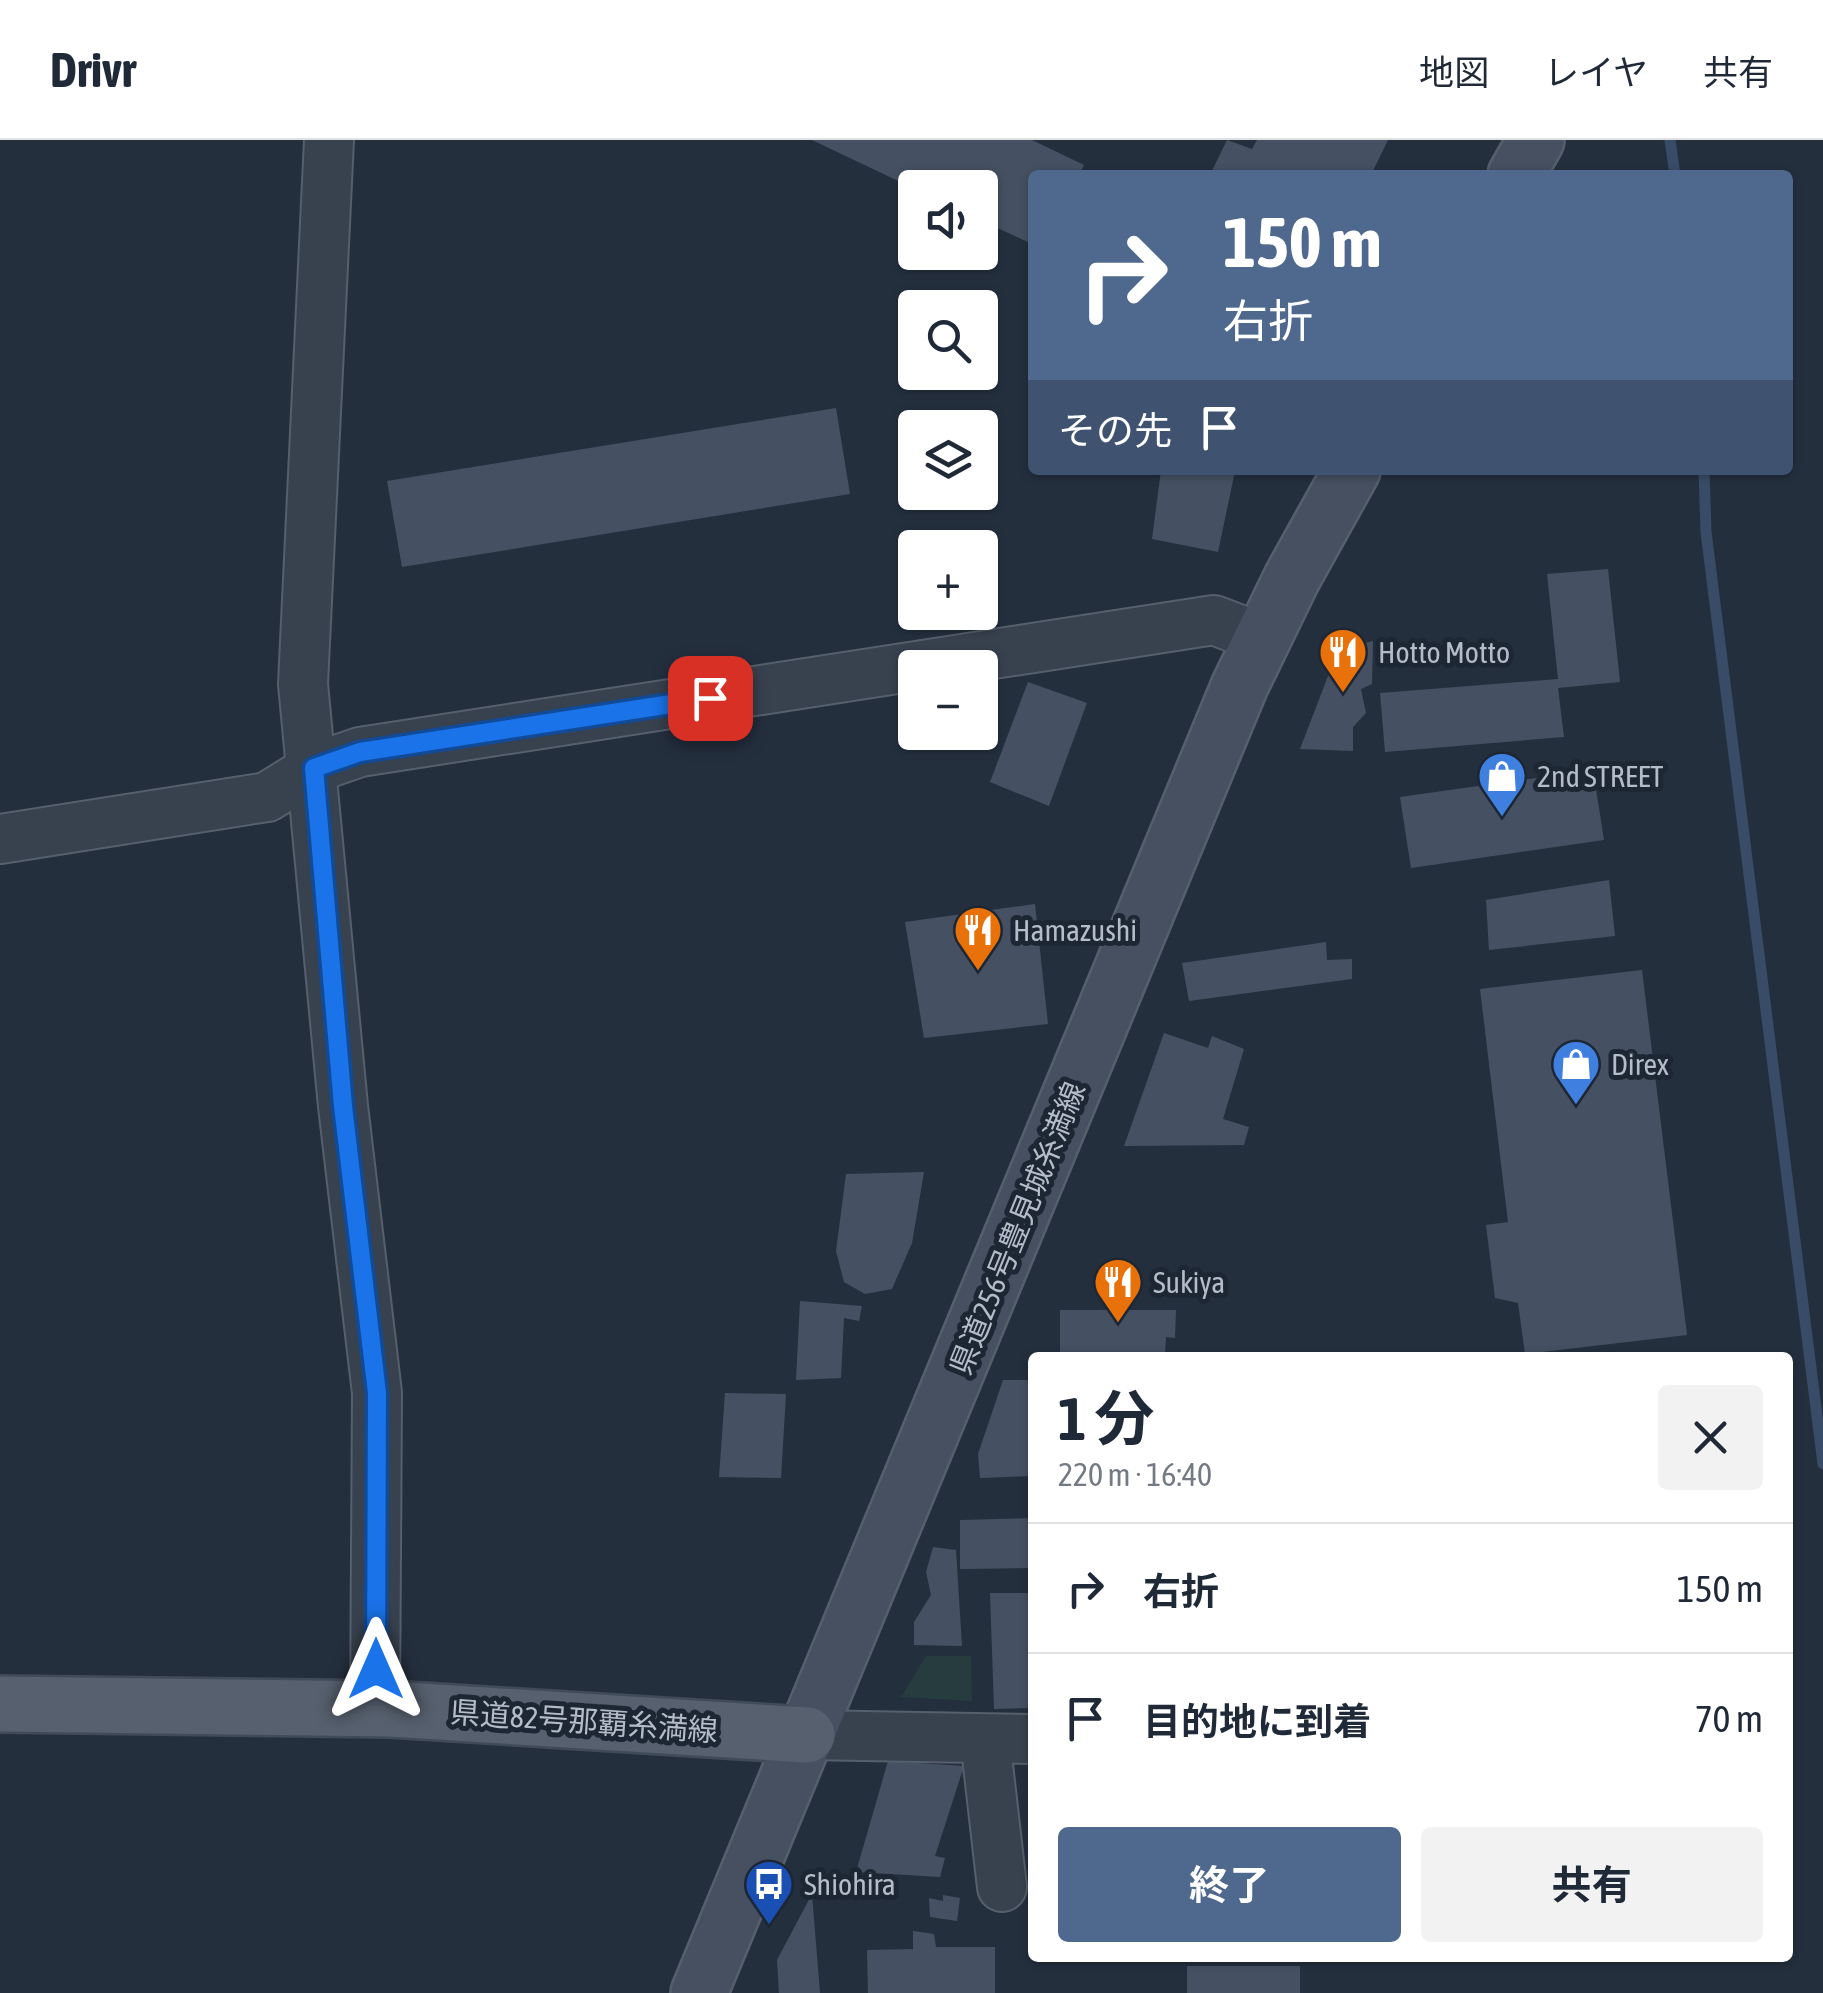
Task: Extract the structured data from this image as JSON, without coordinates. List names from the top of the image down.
{
  "streets": {
    "main road": ["県道256号豊見城糸満線", "県道82号那覇糸満線"]
  },
  "crossings": [
    ["県道256号豊見城糸満線", "県道82号那覇糸満線"]
  ],
  "places": {
    "restaurant": ["Hotto Motto", "Hamazushi", "Sukiya"],
    "shop": ["2nd STREET", "Direx"],
    "bus stop": ["Shiohira"]
  },
  "page": {
    "header": "Drivr",
    "nav": ["地図", "レイヤ", "共有"],
    "map_buttons": ["+", "−"],
    "turn": ["150 m", "右折"],
    "then": "その先",
    "heading": ["1 分", "220 m · 16:40"],
    "list": [
      {
        "name": "右折",
        "value": "150 m"
      },
      {
        "name": "目的地に到着",
        "value": "70 m"
      }
    ],
    "buttons": ["終了", "共有"]
  }
}
